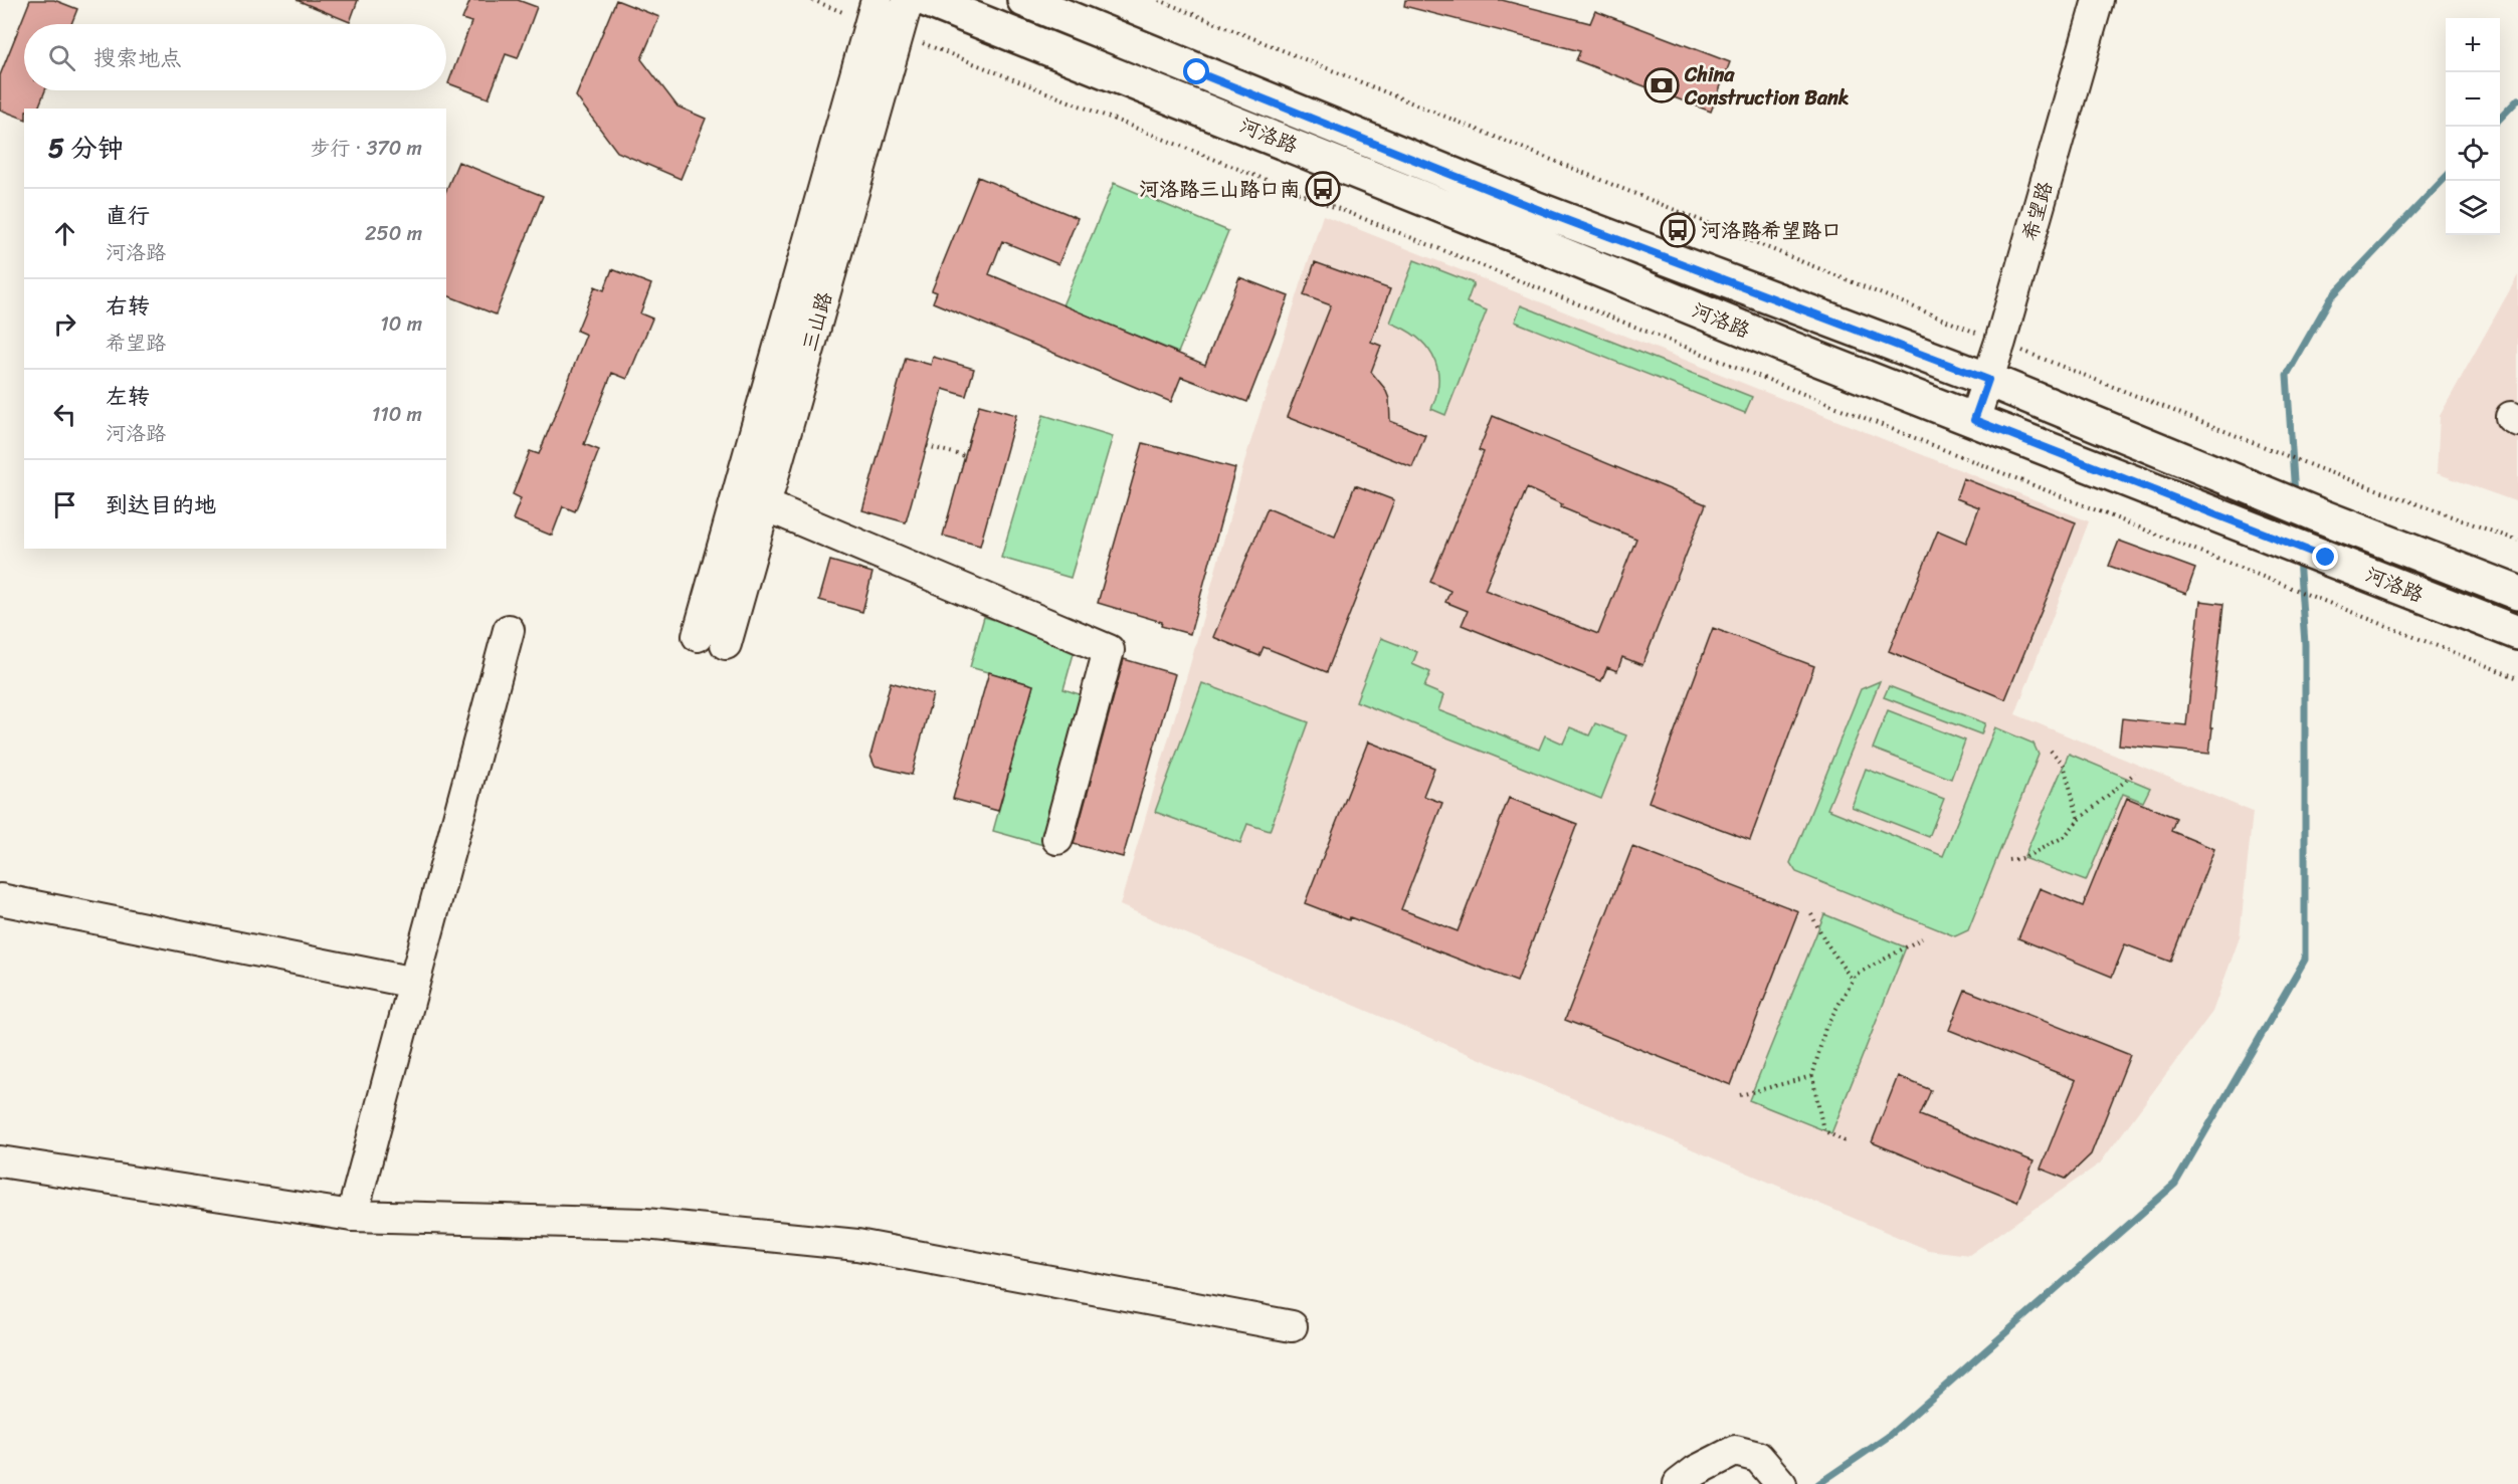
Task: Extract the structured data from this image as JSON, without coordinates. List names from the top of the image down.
{
  "streets": {
    "main road": ["河洛路"],
    "street": ["希望路", "三山路"]
  },
  "crossings": [
    ["河洛路", "希望路"]
  ],
  "places": {
    "bank": ["China Construction Bank"],
    "bus stop": ["河洛路三山路口南", "河洛路希望路口"]
  },
  "page": {
    "map_buttons": ["+", "−"],
    "search": "搜索地点",
    "heading": ["5 分钟", "步行 · 370 m"],
    "list": [
      ["直行", "河洛路", "250 m"],
      ["右转", "希望路", "10 m"],
      ["左转", "河洛路", "110 m"],
      "到达目的地"
    ]
  }
}
